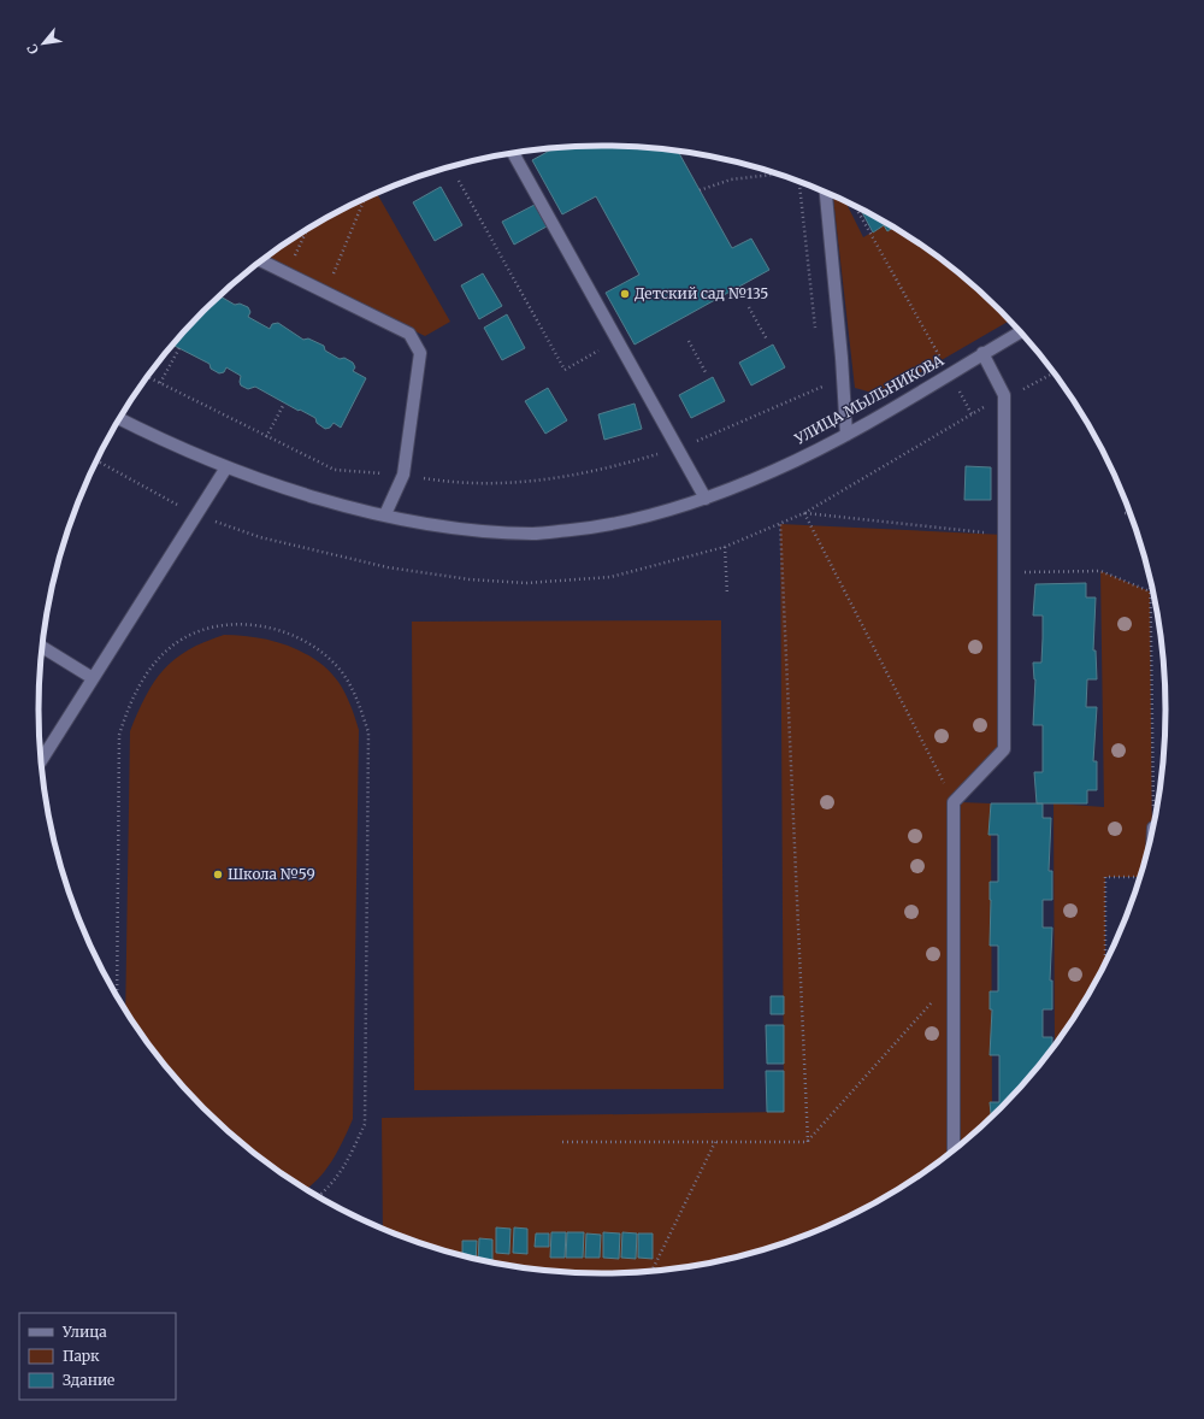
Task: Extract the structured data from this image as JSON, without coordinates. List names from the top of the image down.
{
  "streets": {
    "street": ["УЛИЦА МЫЛЬНИКОВА"]
  },
  "places": ["Детский сад №135", "Школа №59"],
  "legend": ["Улица", "Парк", "Здание"],
  "north": "bottom left"
}
